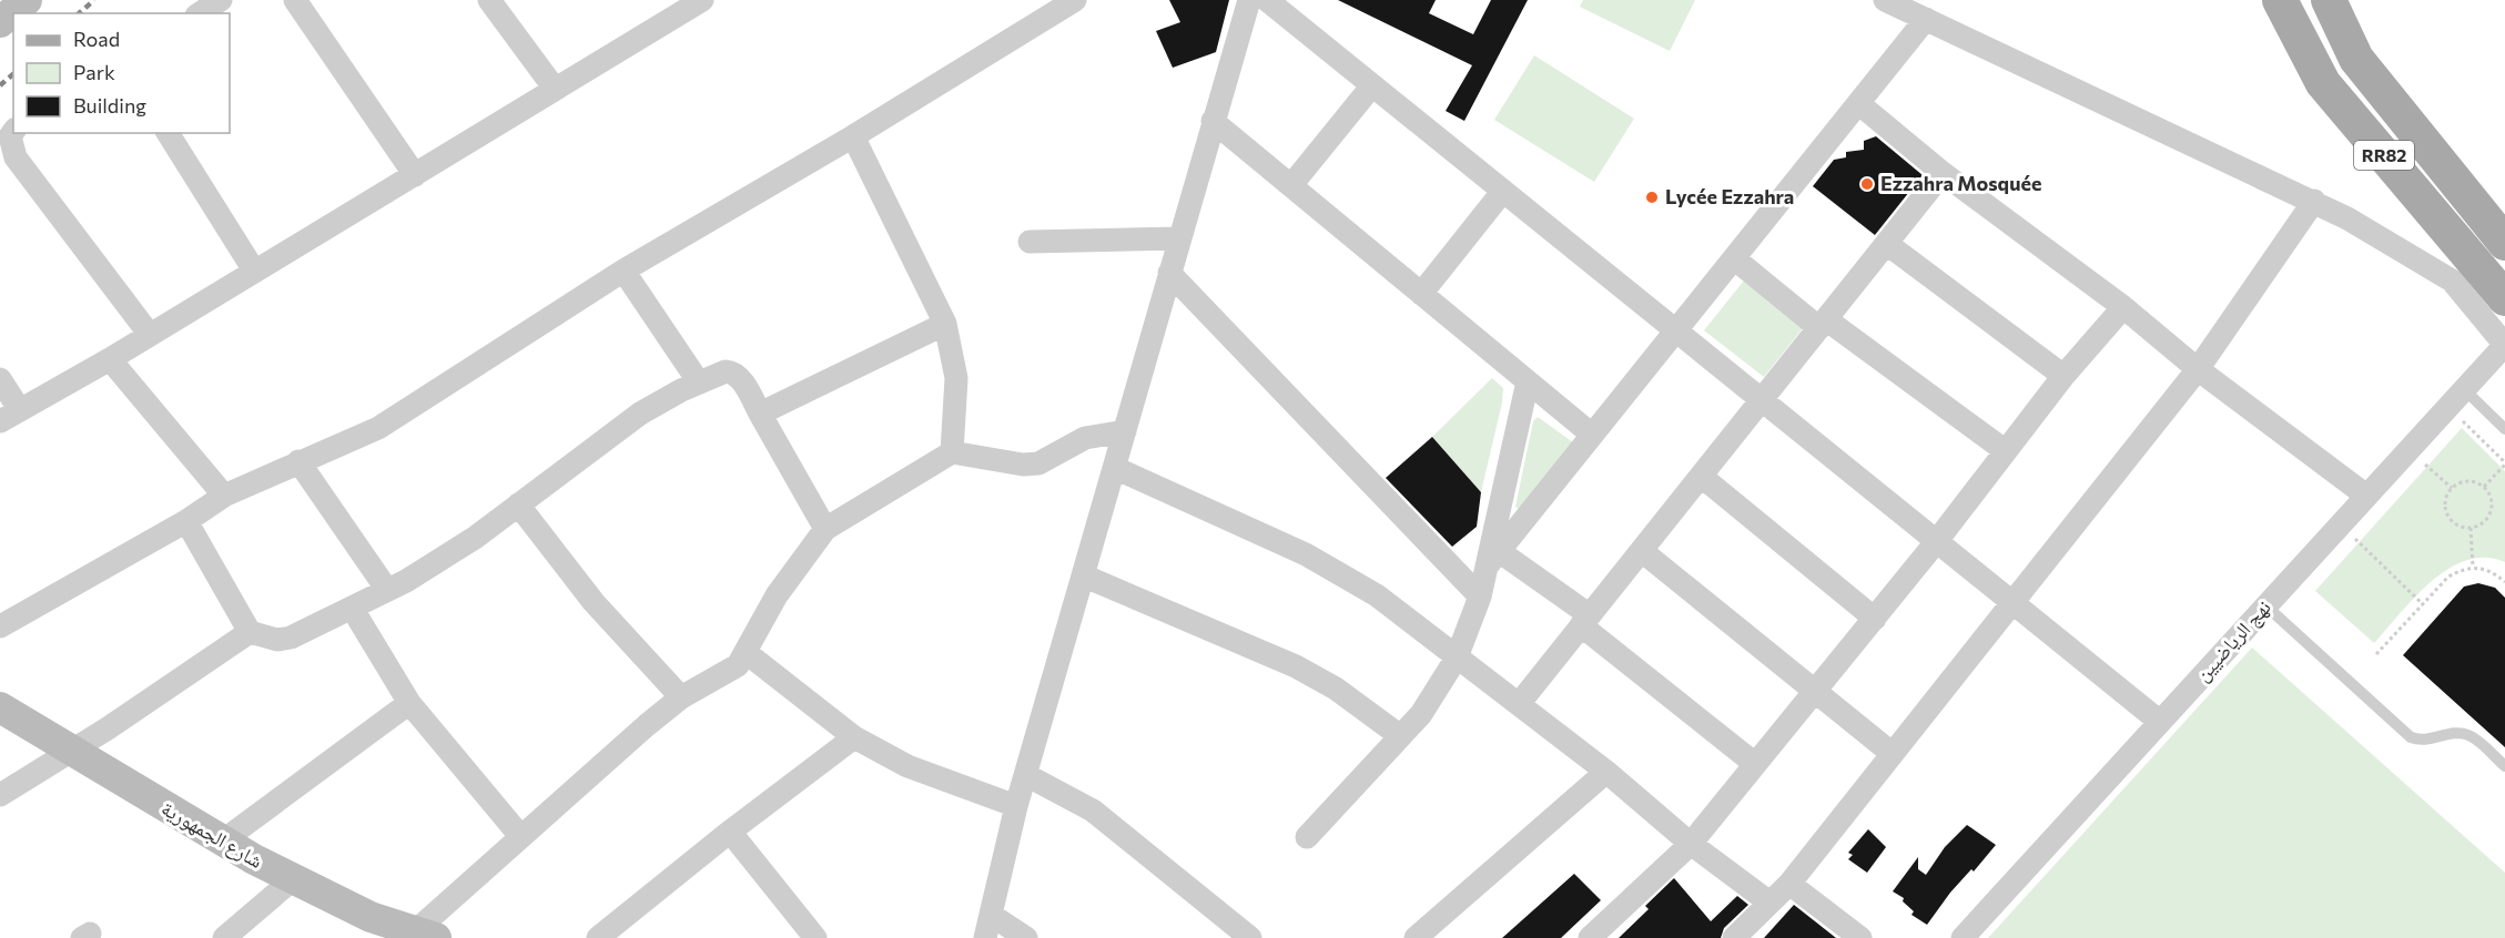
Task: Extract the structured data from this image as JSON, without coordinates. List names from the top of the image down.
{
  "streets": {
    "main road": ["RR82", "شارع الجمهورية"],
    "street": ["نهج الرياضيين"]
  },
  "places": ["Ezzahra Mosquée", "Lycée Ezzahra"],
  "legend": ["Road", "Park", "Building"]
}
